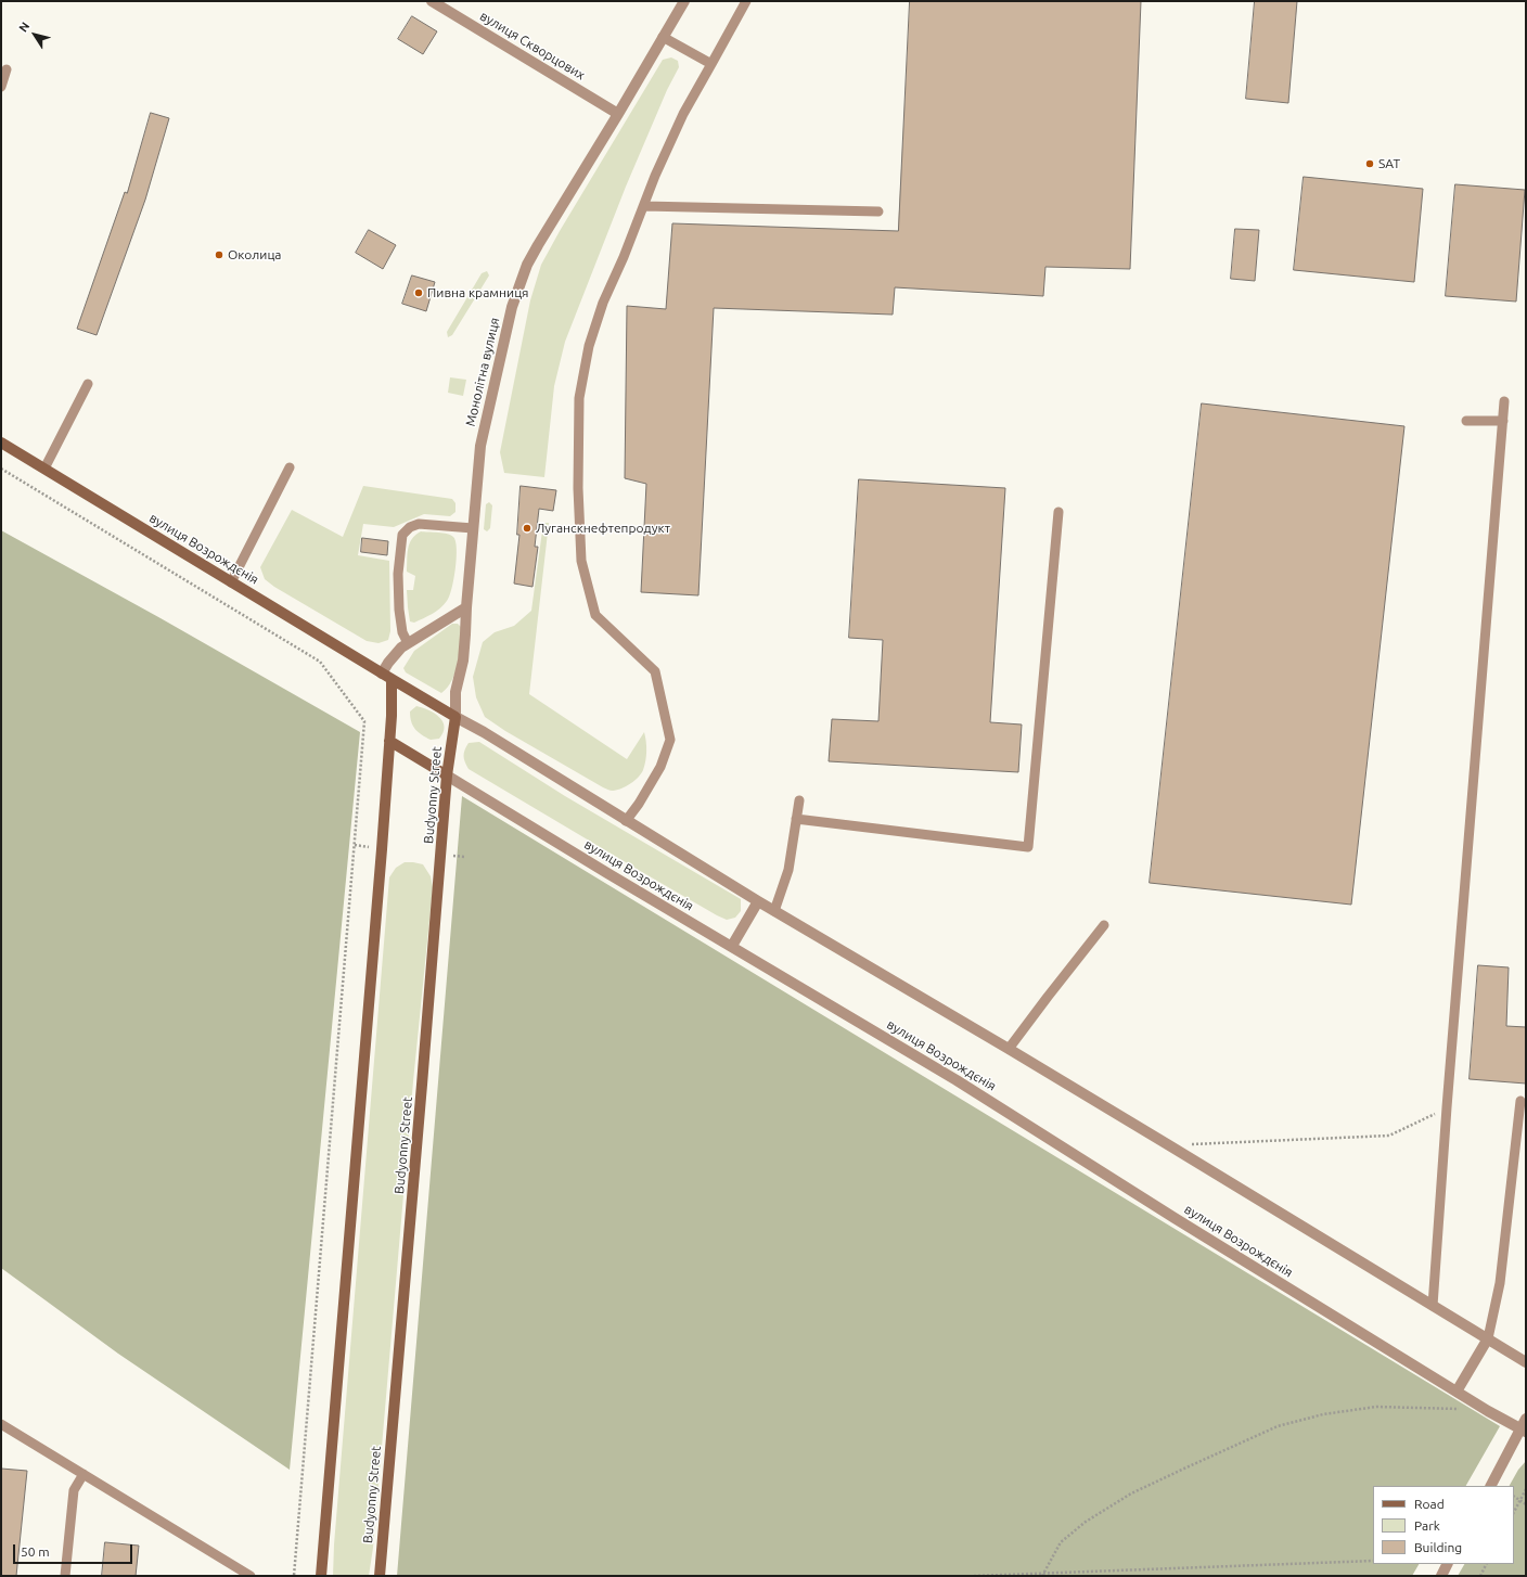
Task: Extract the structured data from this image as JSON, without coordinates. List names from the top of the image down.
{
  "streets": {
    "main road": ["вулиця Возрождєнія", "Budyonny Street"],
    "street": ["вулиця Скворцових", "Монолітна вулиця"]
  },
  "crossings": [
    ["вулиця Скворцових", "Монолітна вулиця"],
    ["Монолітна вулиця", "вулиця Возрождєнія"],
    ["Монолітна вулиця", "Budyonny Street"],
    ["вулиця Возрождєнія", "Budyonny Street"]
  ],
  "places": [
    "SAT",
    "Околица",
    "Пивна крамниця",
    "Луганскнефтепродукт"
  ],
  "legend": ["Road", "Park", "Building"],
  "scale_bar": "50 m",
  "north": "top left"
}
